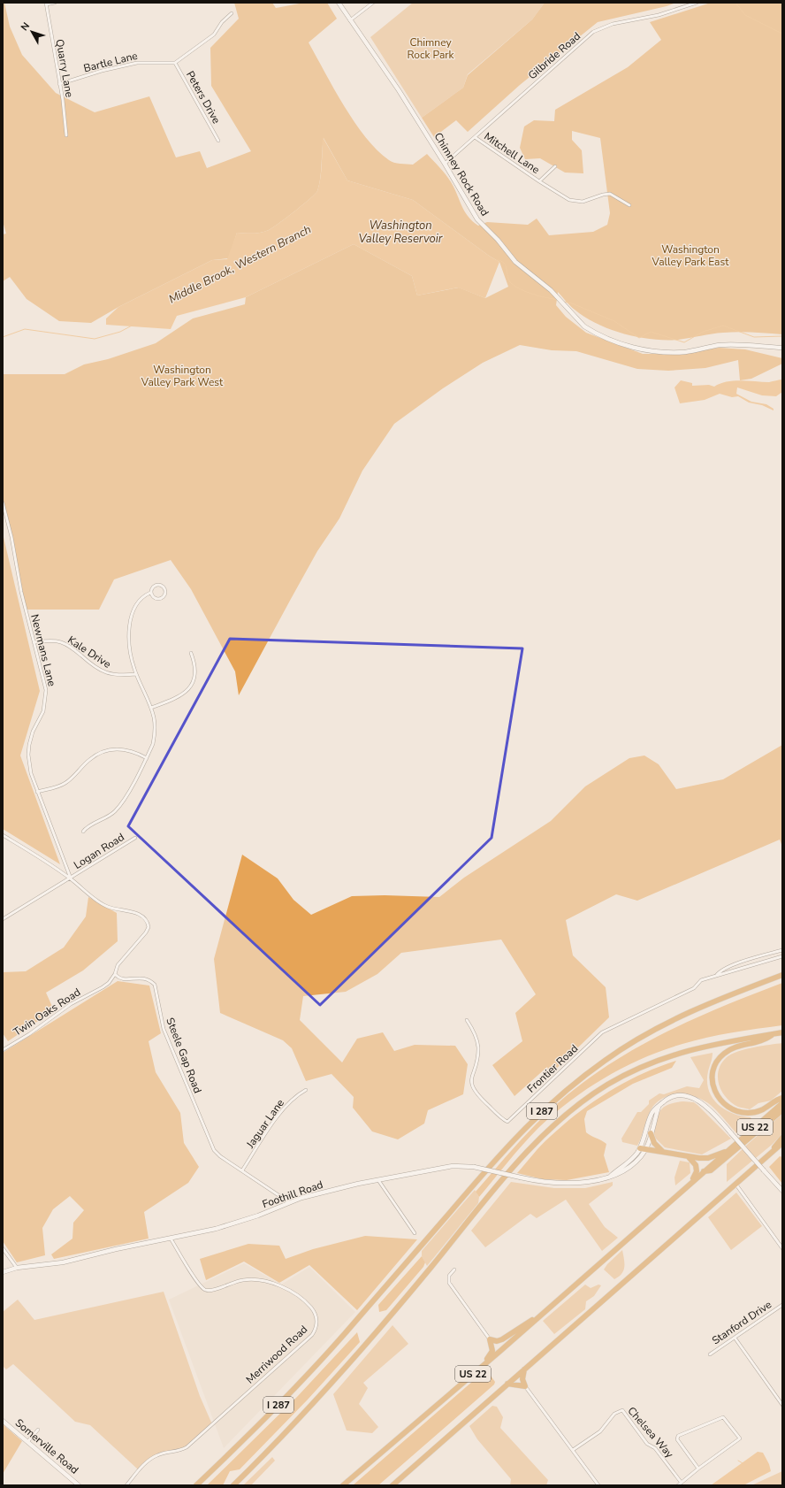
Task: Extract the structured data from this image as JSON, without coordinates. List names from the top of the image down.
{
  "streets": {
    "highway": ["I 287", "US 22"],
    "street": [
      "Gilbride Road",
      "Bartle Lane",
      "Quarry Lane",
      "Peters Drive",
      "Mitchell Lane",
      "Chimney Rock Road",
      "Newmans Lane",
      "Kale Drive",
      "Logan Road",
      "Twin Oaks Road",
      "Steele Gap Road",
      "Frontier Road",
      "Jaguar Lane",
      "Foothill Road",
      "Stanford Drive",
      "Merriwood Road",
      "Chelsea Way",
      "Somerville Road"
    ]
  },
  "crossings": [
    ["Gilbride Road", "Mitchell Lane"],
    ["Gilbride Road", "Chimney Rock Road"],
    ["Bartle Lane", "Quarry Lane"],
    ["Bartle Lane", "Peters Drive"],
    ["Newmans Lane", "Kale Drive"],
    ["Newmans Lane", "Logan Road"],
    ["Twin Oaks Road", "Steele Gap Road"],
    ["Steele Gap Road", "Jaguar Lane"],
    ["Steele Gap Road", "Foothill Road"],
    ["Foothill Road", "Merriwood Road"]
  ],
  "water": ["Washington Valley Reservoir", "Middle Brook, Western Branch"],
  "parks": ["Chimney Rock Park", "Washington Valley Park East", "Washington Valley Park West"],
  "north": "top left"
}
